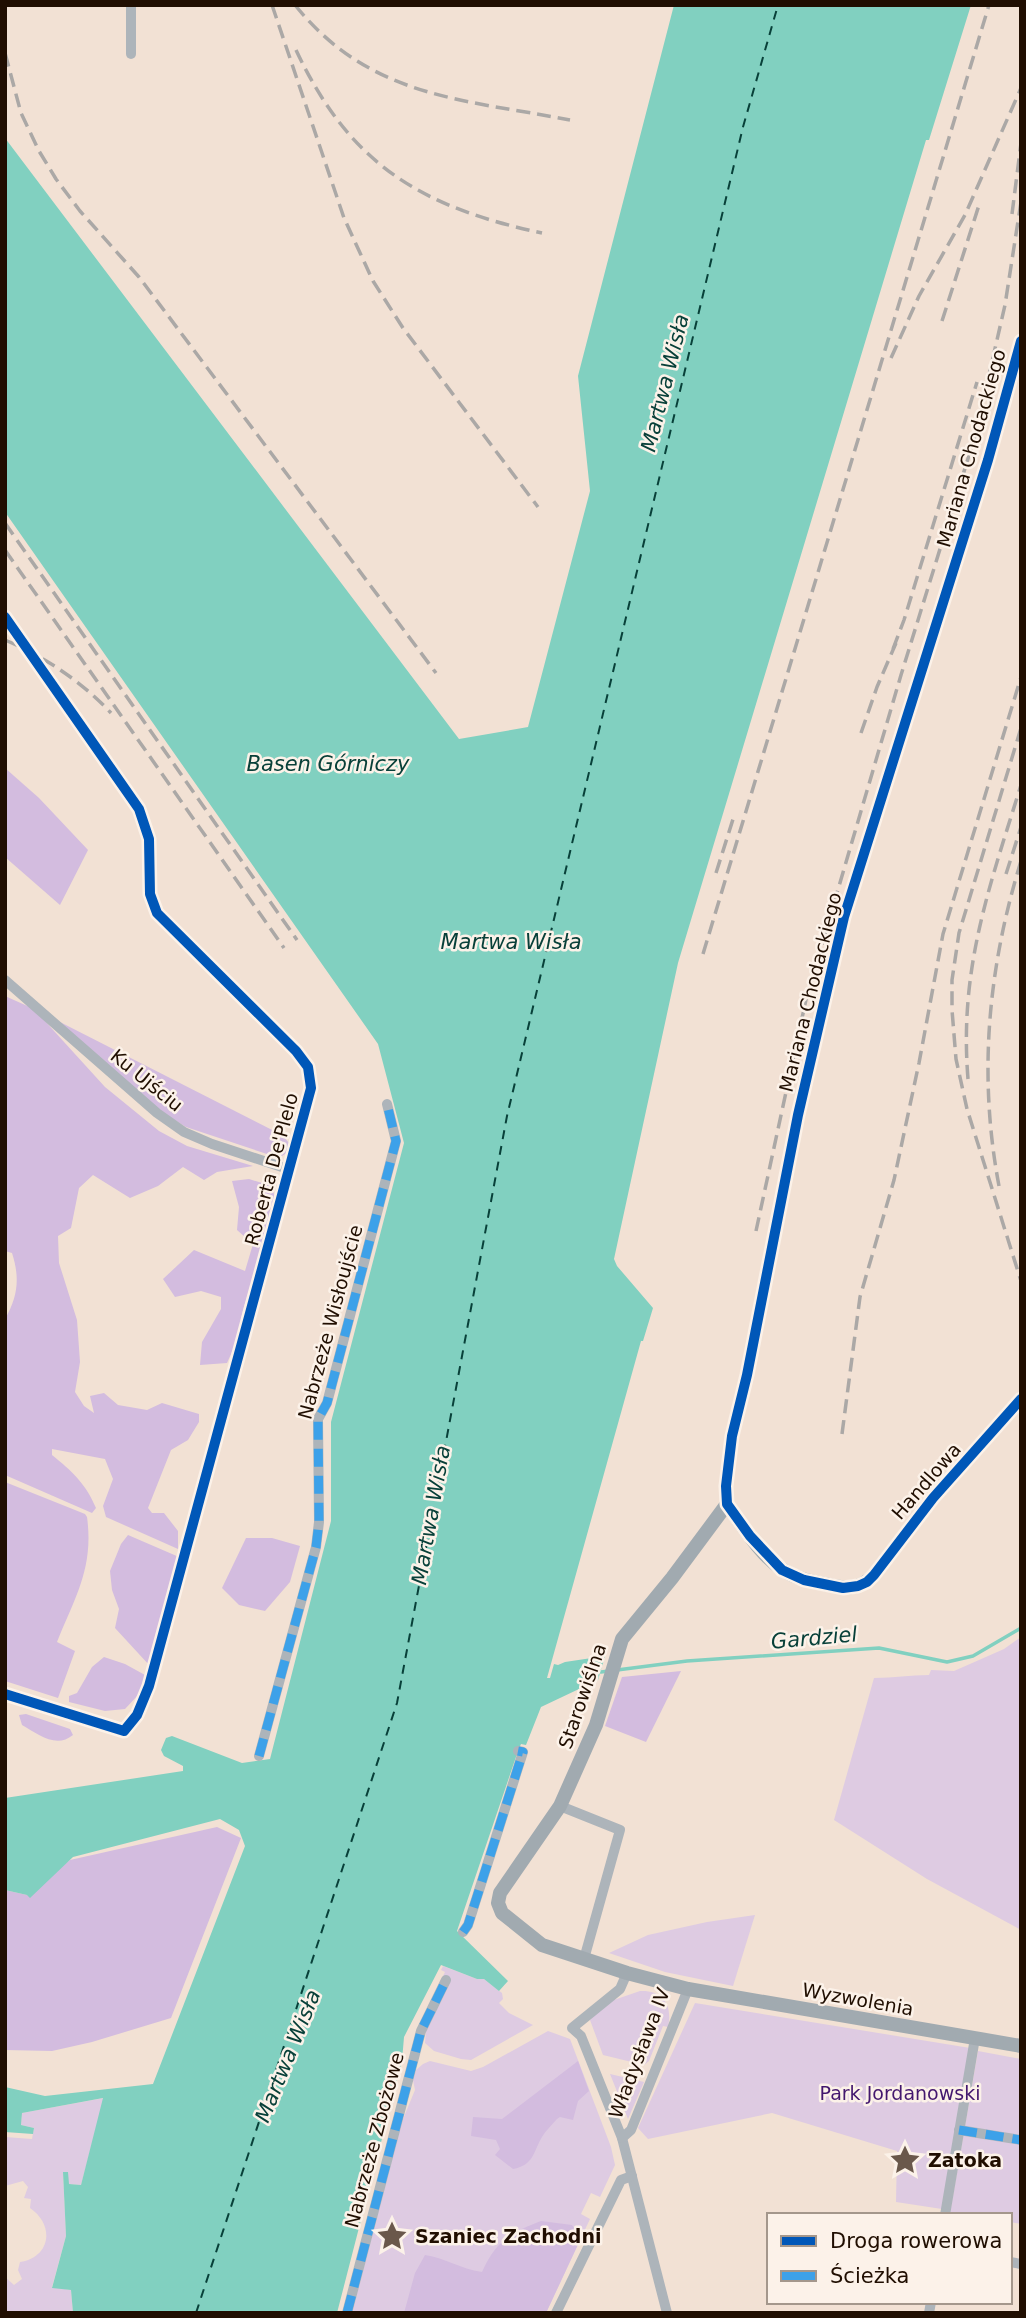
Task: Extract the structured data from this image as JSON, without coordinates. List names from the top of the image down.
{
  "streets": {
    "street": [
      "Mariana Chodackiego",
      "Ku Ujściu",
      "Roberta De'Plelo",
      "Nabrzeże Wisłoujście",
      "Handlowa",
      "Starowiślna",
      "Wyzwolenia",
      "Władysława IV",
      "Nabrzeże Zbożowe"
    ]
  },
  "crossings": [
    ["Mariana Chodackiego", "Handlowa"],
    ["Mariana Chodackiego", "Starowiślna"],
    ["Ku Ujściu", "Roberta De'Plelo"],
    ["Handlowa", "Starowiślna"],
    ["Starowiślna", "Władysława IV"],
    ["Wyzwolenia", "Władysława IV"]
  ],
  "water": ["Martwa Wisła", "Basen Górniczy", "Gardziel"],
  "parks": ["Park Jordanowski"],
  "places": {
    "place": ["Zatoka", "Szaniec Zachodni"]
  },
  "legend": ["Droga rowerowa", "Ścieżka"]
}
